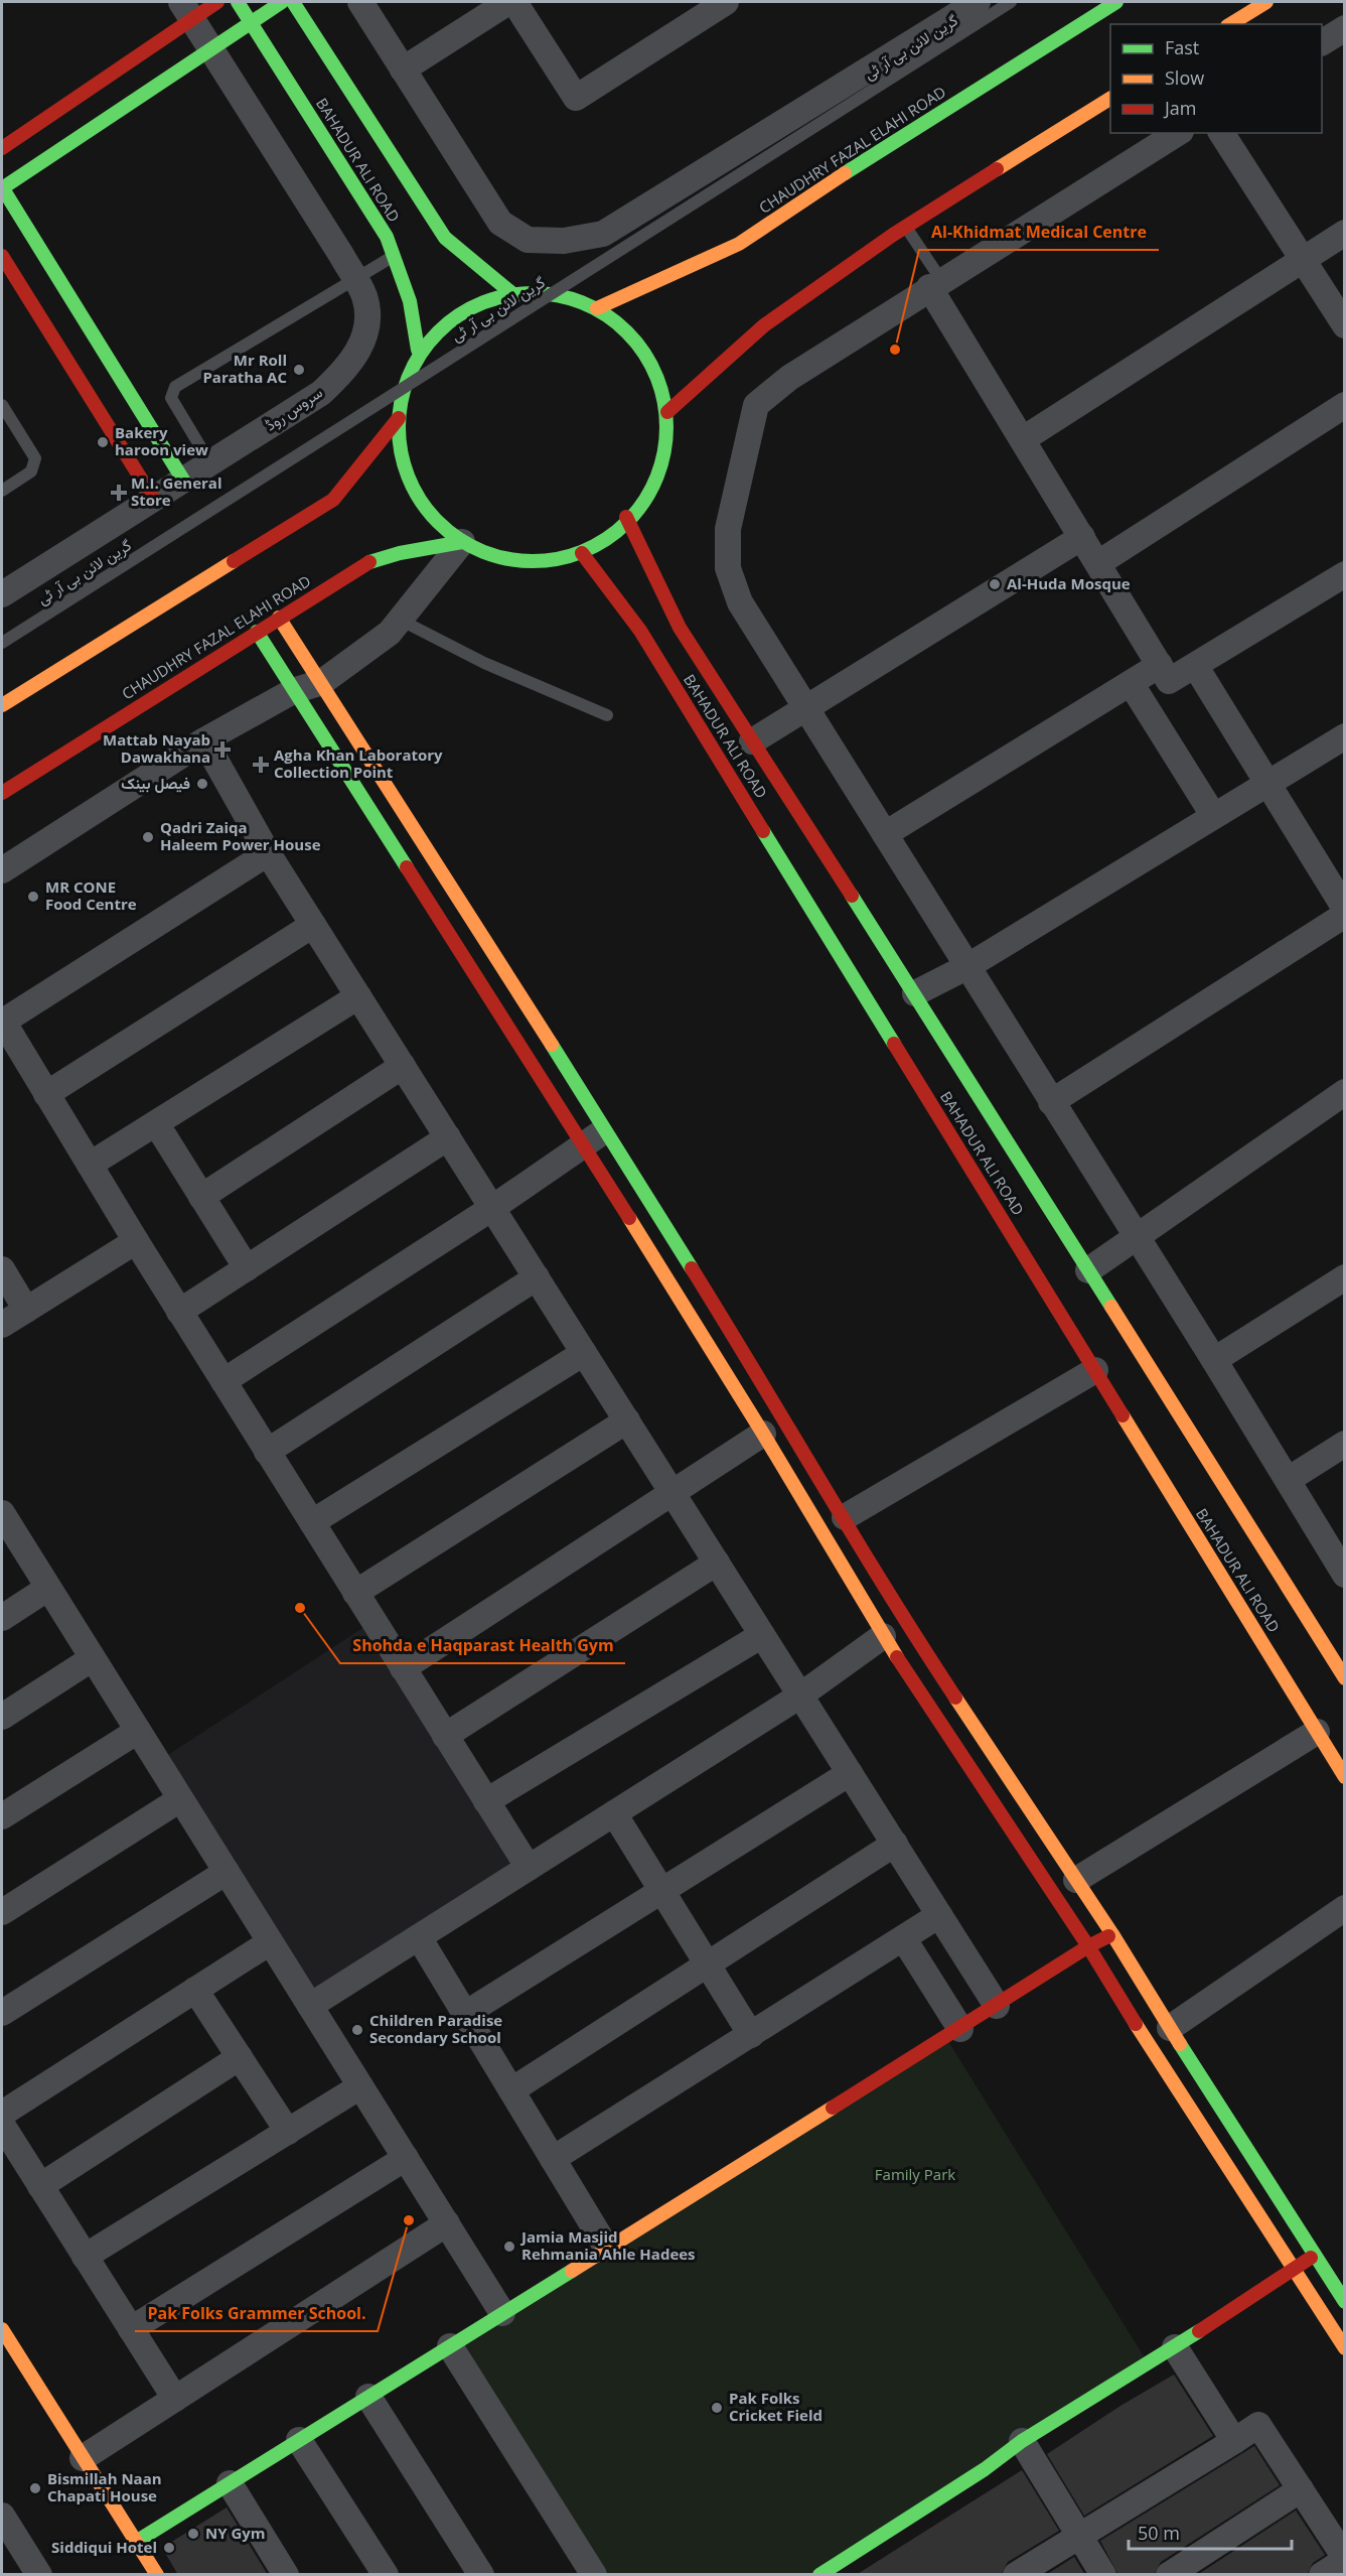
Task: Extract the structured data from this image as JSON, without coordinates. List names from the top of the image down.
{
  "streets": {
    "street": ["CHAUDHRY FAZAL ELAHI ROAD", "BAHADUR ALI ROAD", "سروس روڈ"],
    "lane": ["گرین لائن بی آر ٹی"]
  },
  "parks": ["Family Park"],
  "places": {
    "other": [
      "Al-Khidmat Medical Centre",
      "Mr Roll Paratha AC",
      "Bakery haroon view",
      "Al-Huda Mosque",
      "فیصل بینک",
      "Qadri Zaiqa Haleem Power House",
      "MR CONE Food Centre",
      "Shohda e Haqparast Health Gym",
      "Children Paradise Secondary School",
      "Pak Folks Grammer School.",
      "Jamia Masjid Rehmania Ahle Hadees",
      "Pak Folks Cricket Field",
      "Bismillah Naan Chapati House",
      "NY Gym",
      "Siddiqui Hotel"
    ],
    "health": ["M.I. General Store", "Mattab Nayab Dawakhana", "Agha Khan Laboratory Collection Point"]
  },
  "legend": ["Fast", "Slow", "Jam"],
  "scale_bar": "50 m"
}
